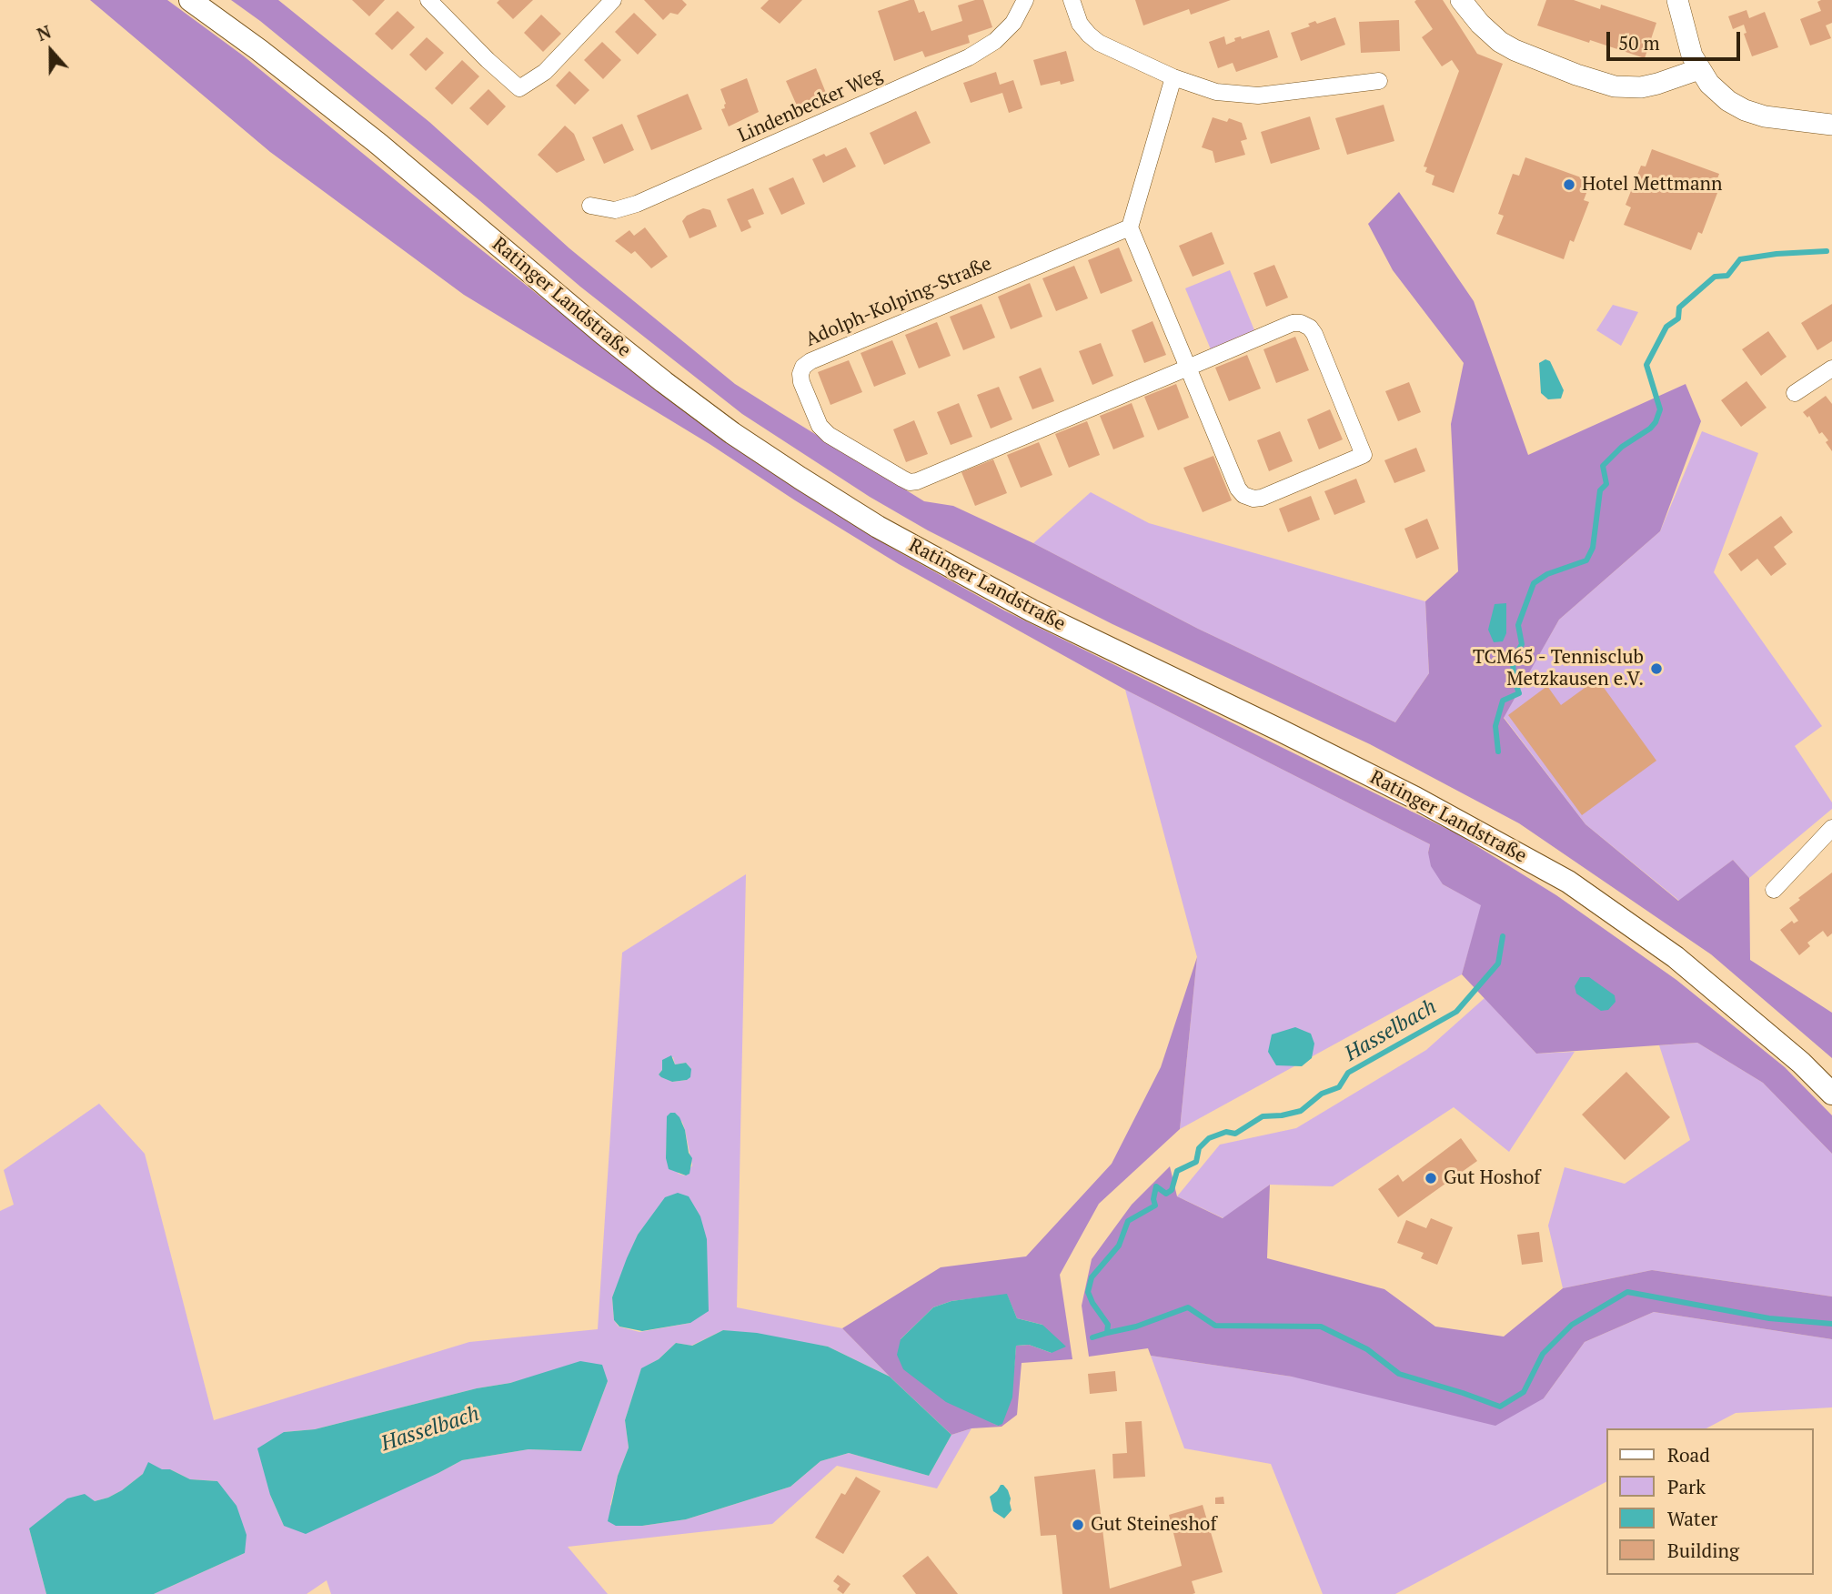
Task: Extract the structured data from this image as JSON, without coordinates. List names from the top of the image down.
{
  "streets": {
    "main road": ["Ratinger Landstraße"],
    "street": ["Lindenbecker Weg", "Adolph-Kolping-Straße"]
  },
  "water": ["Hasselbach"],
  "places": [
    "Hotel Mettmann",
    "TCM65 - Tennisclub Metzkausen e.V.",
    "Gut Hoshof",
    "Gut Steineshof"
  ],
  "legend": [
    "Road",
    "Park",
    "Water",
    "Building"
  ],
  "scale_bar": "50 m",
  "north": "top"
}
